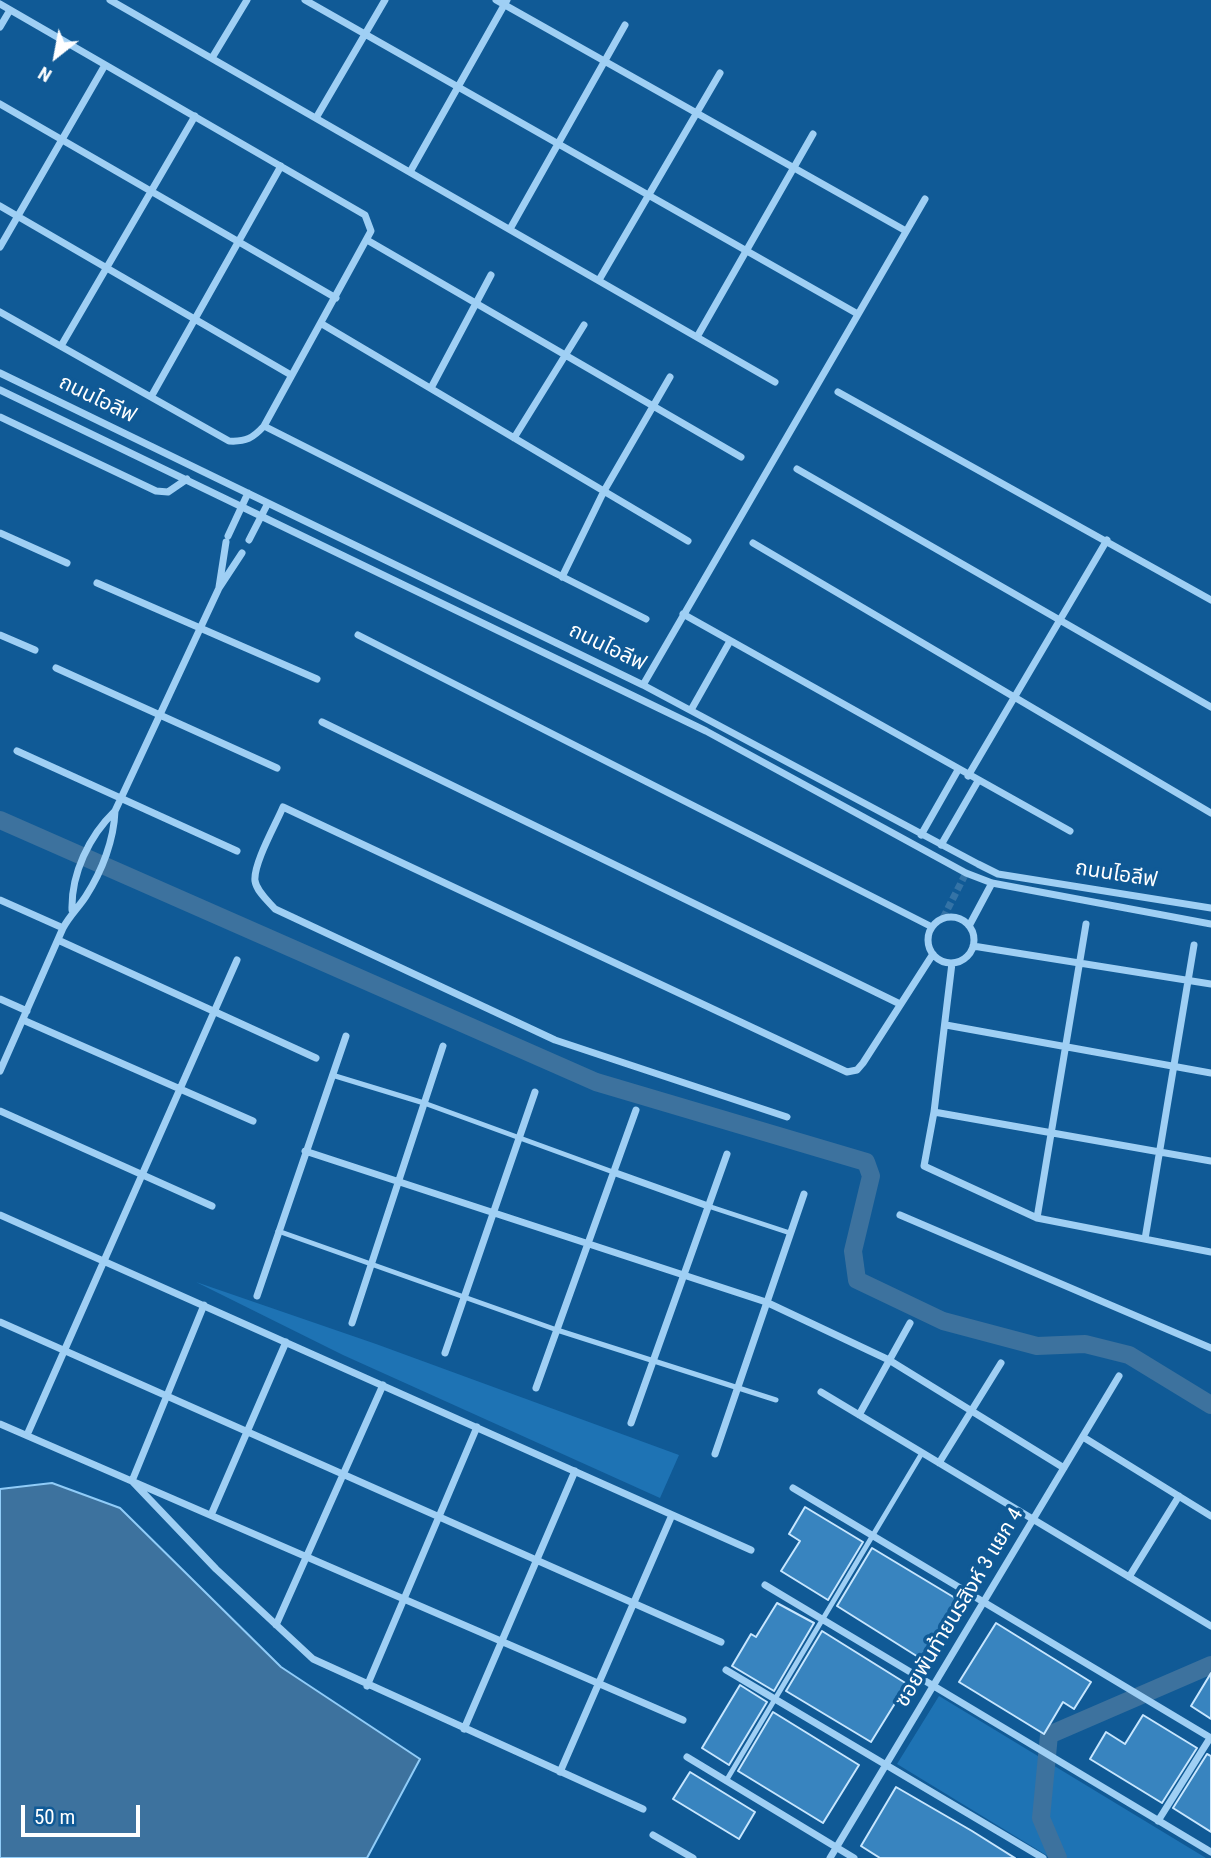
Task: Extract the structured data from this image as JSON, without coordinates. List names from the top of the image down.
{
  "streets": {
    "street": ["ถนนไอลีฟ", "ซอยพันท้ายนรสิงห์ 3 แยก 4"]
  },
  "scale_bar": "50 m",
  "north": "bottom left"
}
